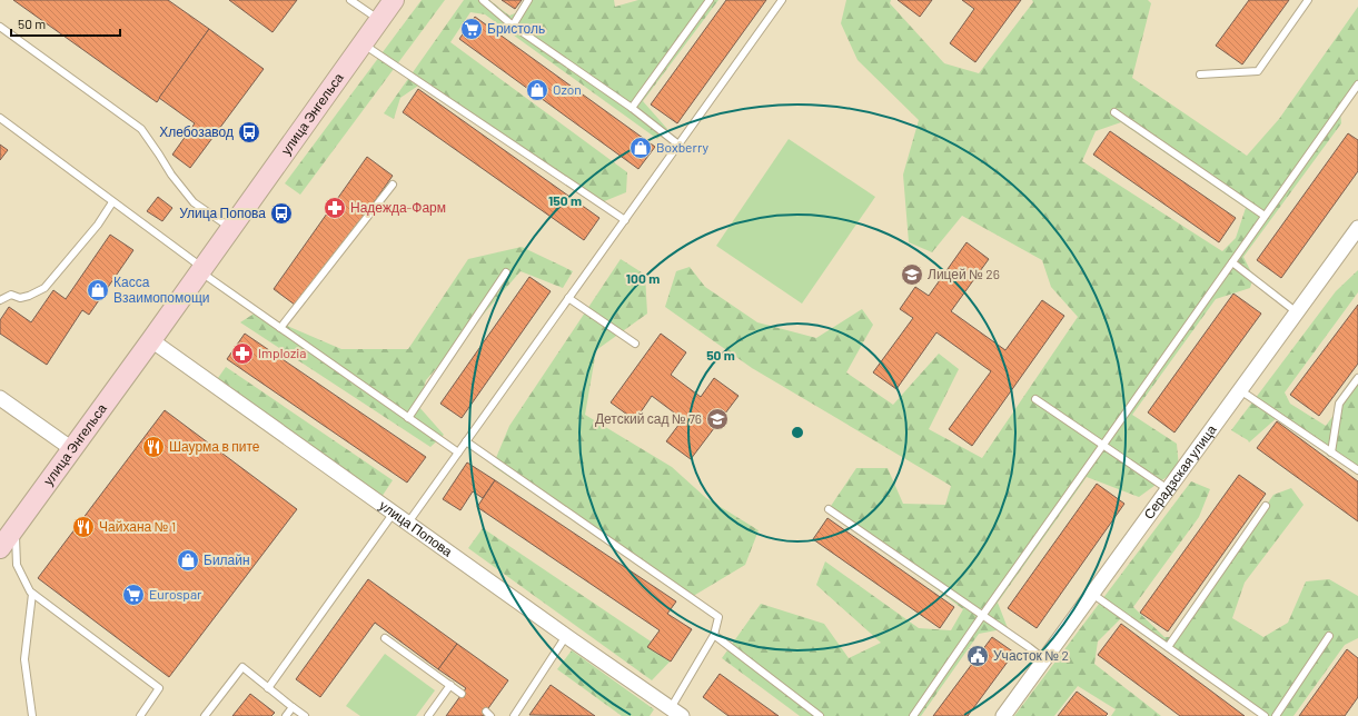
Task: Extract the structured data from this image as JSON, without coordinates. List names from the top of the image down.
{
  "streets": {
    "main road": ["улица Энгельса"],
    "street": ["Серадзская улица", "улица Попова"]
  },
  "crossings": [
    ["улица Энгельса", "улица Попова"]
  ],
  "places": {
    "supermarket": ["Бристоль", "Eurospar"],
    "shop": [
      "Ozon",
      "Boxberry",
      "Касса Взаимопомощи",
      "Билайн"
    ],
    "bus stop": ["Хлебозавод", "Улица Попова"],
    "pharmacy": ["Надежда-Фарм", "Implozia"],
    "school or university": ["Лицей № 26", "Детский сад № 76"],
    "restaurant": ["Шаурма в пите", "Чайхана № 1"],
    "public building": ["Участок № 2"]
  },
  "scale_bar": "50 m",
  "rings": ["150 m", "100 m", "50 m"]
}
